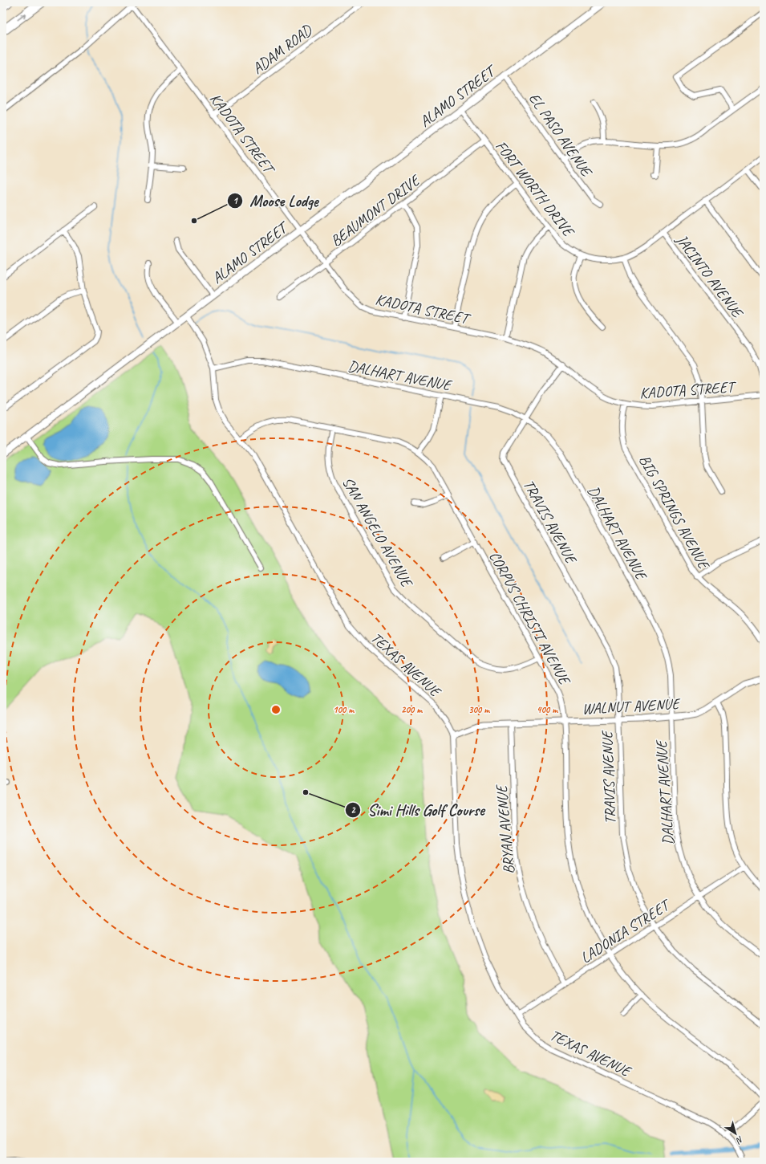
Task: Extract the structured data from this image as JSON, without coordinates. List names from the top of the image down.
{
  "streets": {
    "main road": ["ALAMO STREET"],
    "street": [
      "ADAM ROAD",
      "KADOTA STREET",
      "EL PASO AVENUE",
      "FORT WORTH DRIVE",
      "BEAUMONT DRIVE",
      "JACINTO AVENUE",
      "DALHART AVENUE",
      "BIG SPRINGS AVENUE",
      "TRAVIS AVENUE",
      "SAN ANGELO AVENUE",
      "CORPUS CHRISTI AVENUE",
      "TEXAS AVENUE",
      "WALNUT AVENUE",
      "BRYAN AVENUE",
      "LADONIA STREET"
    ]
  },
  "crossings": [
    ["ADAM ROAD", "KADOTA STREET"],
    ["ALAMO STREET", "KADOTA STREET"],
    ["ALAMO STREET", "EL PASO AVENUE"],
    ["ALAMO STREET", "FORT WORTH DRIVE"],
    ["ALAMO STREET", "TEXAS AVENUE"],
    ["KADOTA STREET", "BEAUMONT DRIVE"],
    ["KADOTA STREET", "BIG SPRINGS AVENUE"],
    ["FORT WORTH DRIVE", "BEAUMONT DRIVE"],
    ["FORT WORTH DRIVE", "JACINTO AVENUE"],
    ["DALHART AVENUE", "TRAVIS AVENUE"],
    ["DALHART AVENUE", "TEXAS AVENUE"],
    ["DALHART AVENUE", "WALNUT AVENUE"],
    ["DALHART AVENUE", "LADONIA STREET"],
    ["TRAVIS AVENUE", "WALNUT AVENUE"],
    ["TRAVIS AVENUE", "LADONIA STREET"],
    ["SAN ANGELO AVENUE", "CORPUS CHRISTI AVENUE"],
    ["CORPUS CHRISTI AVENUE", "TEXAS AVENUE"],
    ["CORPUS CHRISTI AVENUE", "WALNUT AVENUE"],
    ["CORPUS CHRISTI AVENUE", "LADONIA STREET"],
    ["TEXAS AVENUE", "WALNUT AVENUE"],
    ["TEXAS AVENUE", "LADONIA STREET"],
    ["WALNUT AVENUE", "BRYAN AVENUE"],
    ["BRYAN AVENUE", "LADONIA STREET"]
  ],
  "places": ["Moose Lodge", "Simi Hills Golf Course"],
  "north": "bottom right",
  "rings": [
    "100 m",
    "200 m",
    "300 m",
    "400 m"
  ]
}
